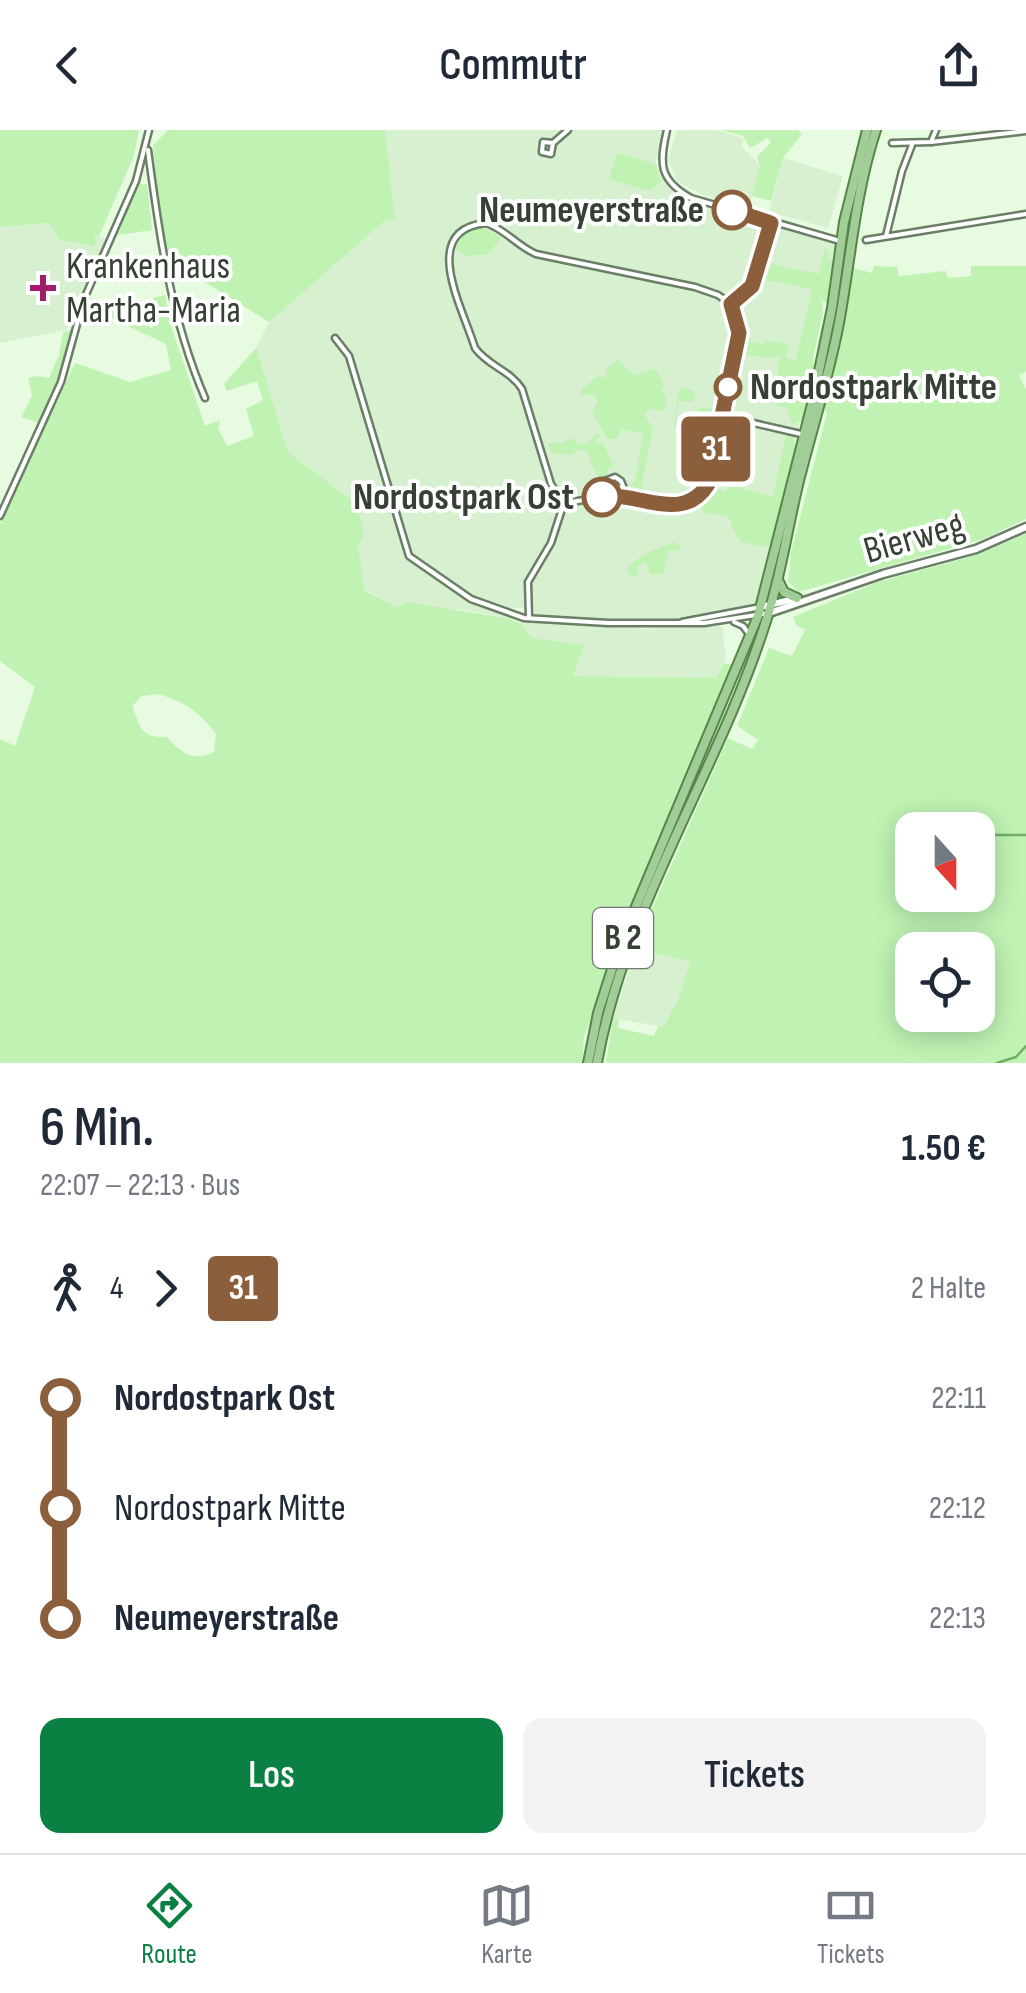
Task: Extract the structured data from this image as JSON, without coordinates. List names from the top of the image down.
{
  "streets": {
    "main road": ["Bierweg", "B 2"]
  },
  "crossings": [
    ["Bierweg", "B 2"]
  ],
  "places": {
    "other": ["Neumeyerstraße", "Nordostpark Mitte", "Nordostpark Ost"],
    "health": ["Krankenhaus Martha-Maria"]
  },
  "lines": ["bus line 31"],
  "north": "bottom",
  "page": {
    "header": "Commutr",
    "on_map": "31",
    "heading": ["6 Min.", "22:07 – 22:13 · Bus", "1.50 €"],
    "legs": ["4", "31", "2 Halte"],
    "list": [
      {
        "name": "Nordostpark Ost",
        "value": "22:11"
      },
      {
        "name": "Nordostpark Mitte",
        "value": "22:12"
      },
      {
        "name": "Neumeyerstraße",
        "value": "22:13"
      }
    ],
    "buttons": ["Los", "Tickets"],
    "tabs": ["Route", "Karte", "Tickets"]
  }
}
